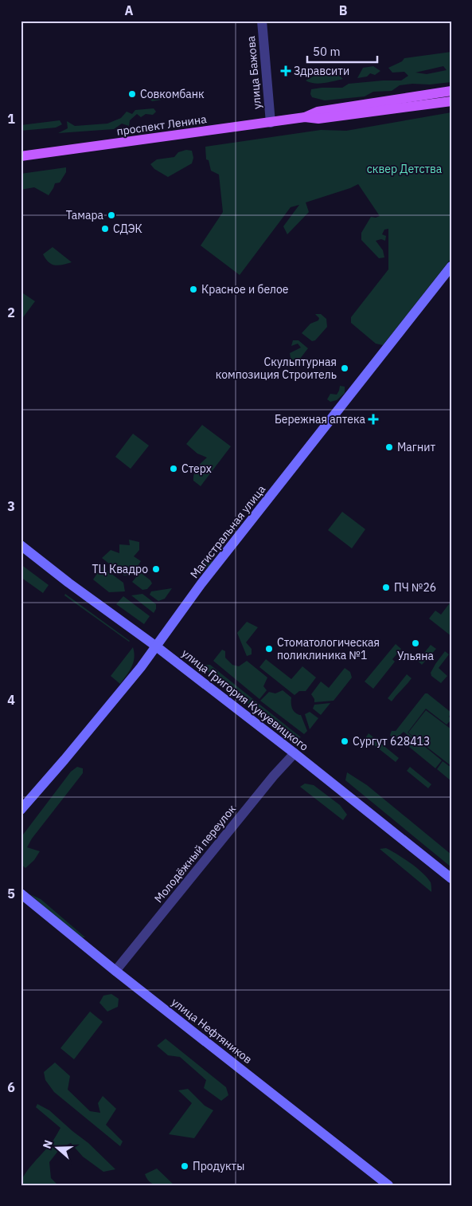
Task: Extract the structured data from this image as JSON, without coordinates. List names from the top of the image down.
{
  "streets": {
    "main road": ["проспект Ленина"],
    "street": [
      "улица Бажова",
      "Магистральная улица",
      "улица Григория Кукуевицкого",
      "Молодёжный переулок",
      "улица Нефтяников"
    ]
  },
  "crossings": [
    ["улица Бажова", "проспект Ленина"],
    ["Магистральная улица", "улица Григория Кукуевицкого"],
    ["улица Григория Кукуевицкого", "Молодёжный переулок"],
    ["Молодёжный переулок", "улица Нефтяников"]
  ],
  "parks": ["сквер Детства"],
  "places": {
    "health": ["Здравсити", "Бережная аптека"],
    "other": [
      "Совкомбанк",
      "Тамара",
      "СДЭК",
      "Красное и белое",
      "Скульптурная композиция Строитель",
      "Магнит",
      "Стерх",
      "ТЦ Квадро",
      "ПЧ №26",
      "Ульяна",
      "Стоматологическая поликлиника №1",
      "Сургут 628413",
      "Продукты"
    ]
  },
  "scale_bar": "50 m",
  "north": "left",
  "grid": {
    "columns": ["A", "B"],
    "rows": [
      "1",
      "2",
      "3",
      "4",
      "5",
      "6"
    ]
  }
}
